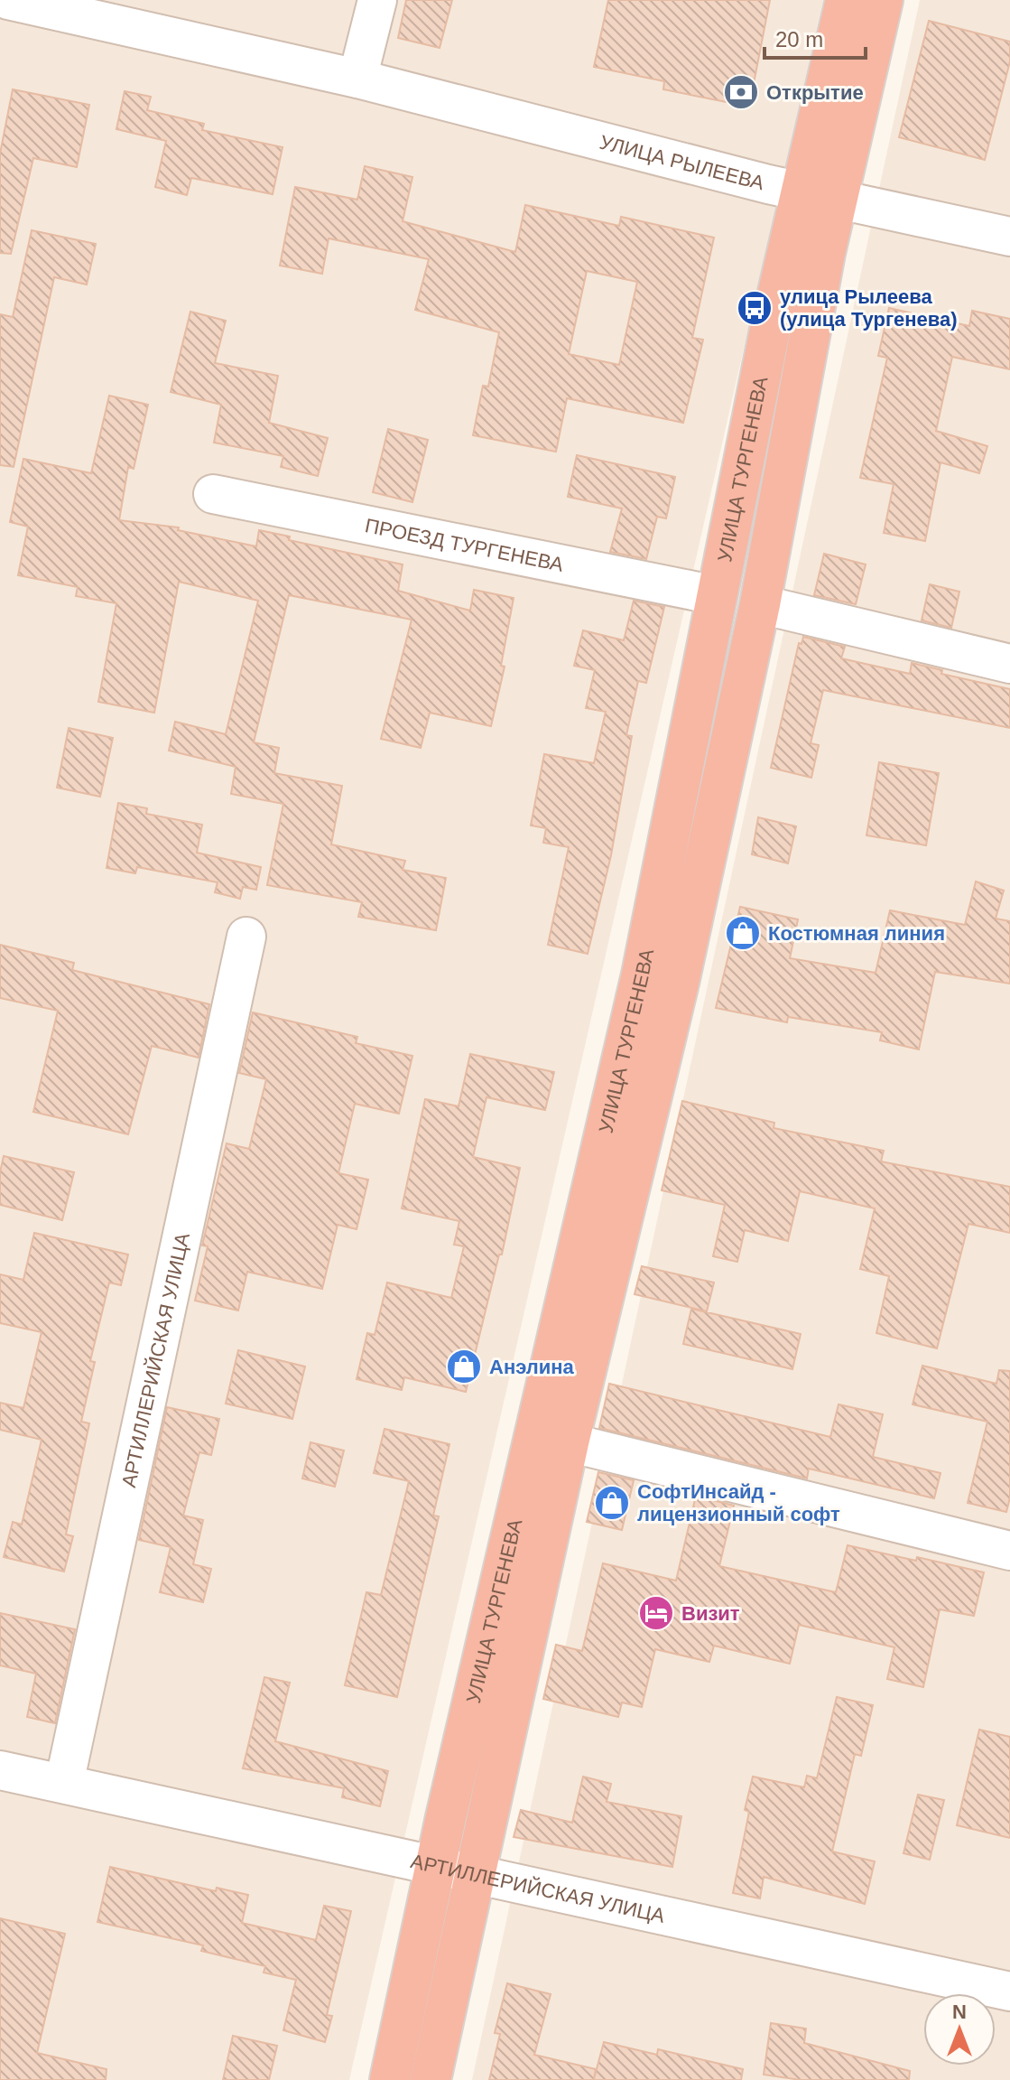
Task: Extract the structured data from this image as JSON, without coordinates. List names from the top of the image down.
{
  "streets": {
    "highway": ["УЛИЦА ТУРГЕНЕВА"],
    "street": ["УЛИЦА РЫЛЕЕВА", "ПРОЕЗД ТУРГЕНЕВА", "АРТИЛЛЕРИЙСКАЯ УЛИЦА"]
  },
  "crossings": [
    ["УЛИЦА РЫЛЕЕВА", "УЛИЦА ТУРГЕНЕВА"],
    ["УЛИЦА ТУРГЕНЕВА", "ПРОЕЗД ТУРГЕНЕВА"],
    ["УЛИЦА ТУРГЕНЕВА", "АРТИЛЛЕРИЙСКАЯ УЛИЦА"]
  ],
  "places": {
    "bank": ["Открытие"],
    "bus stop": ["улица Рылеева (улица Тургенева)"],
    "shop": ["Костюмная линия", "Анэлина", "СофтИнсайд - лицензионный софт"],
    "hotel": ["Визит"]
  },
  "scale_bar": "20 m",
  "north": "top"
}
